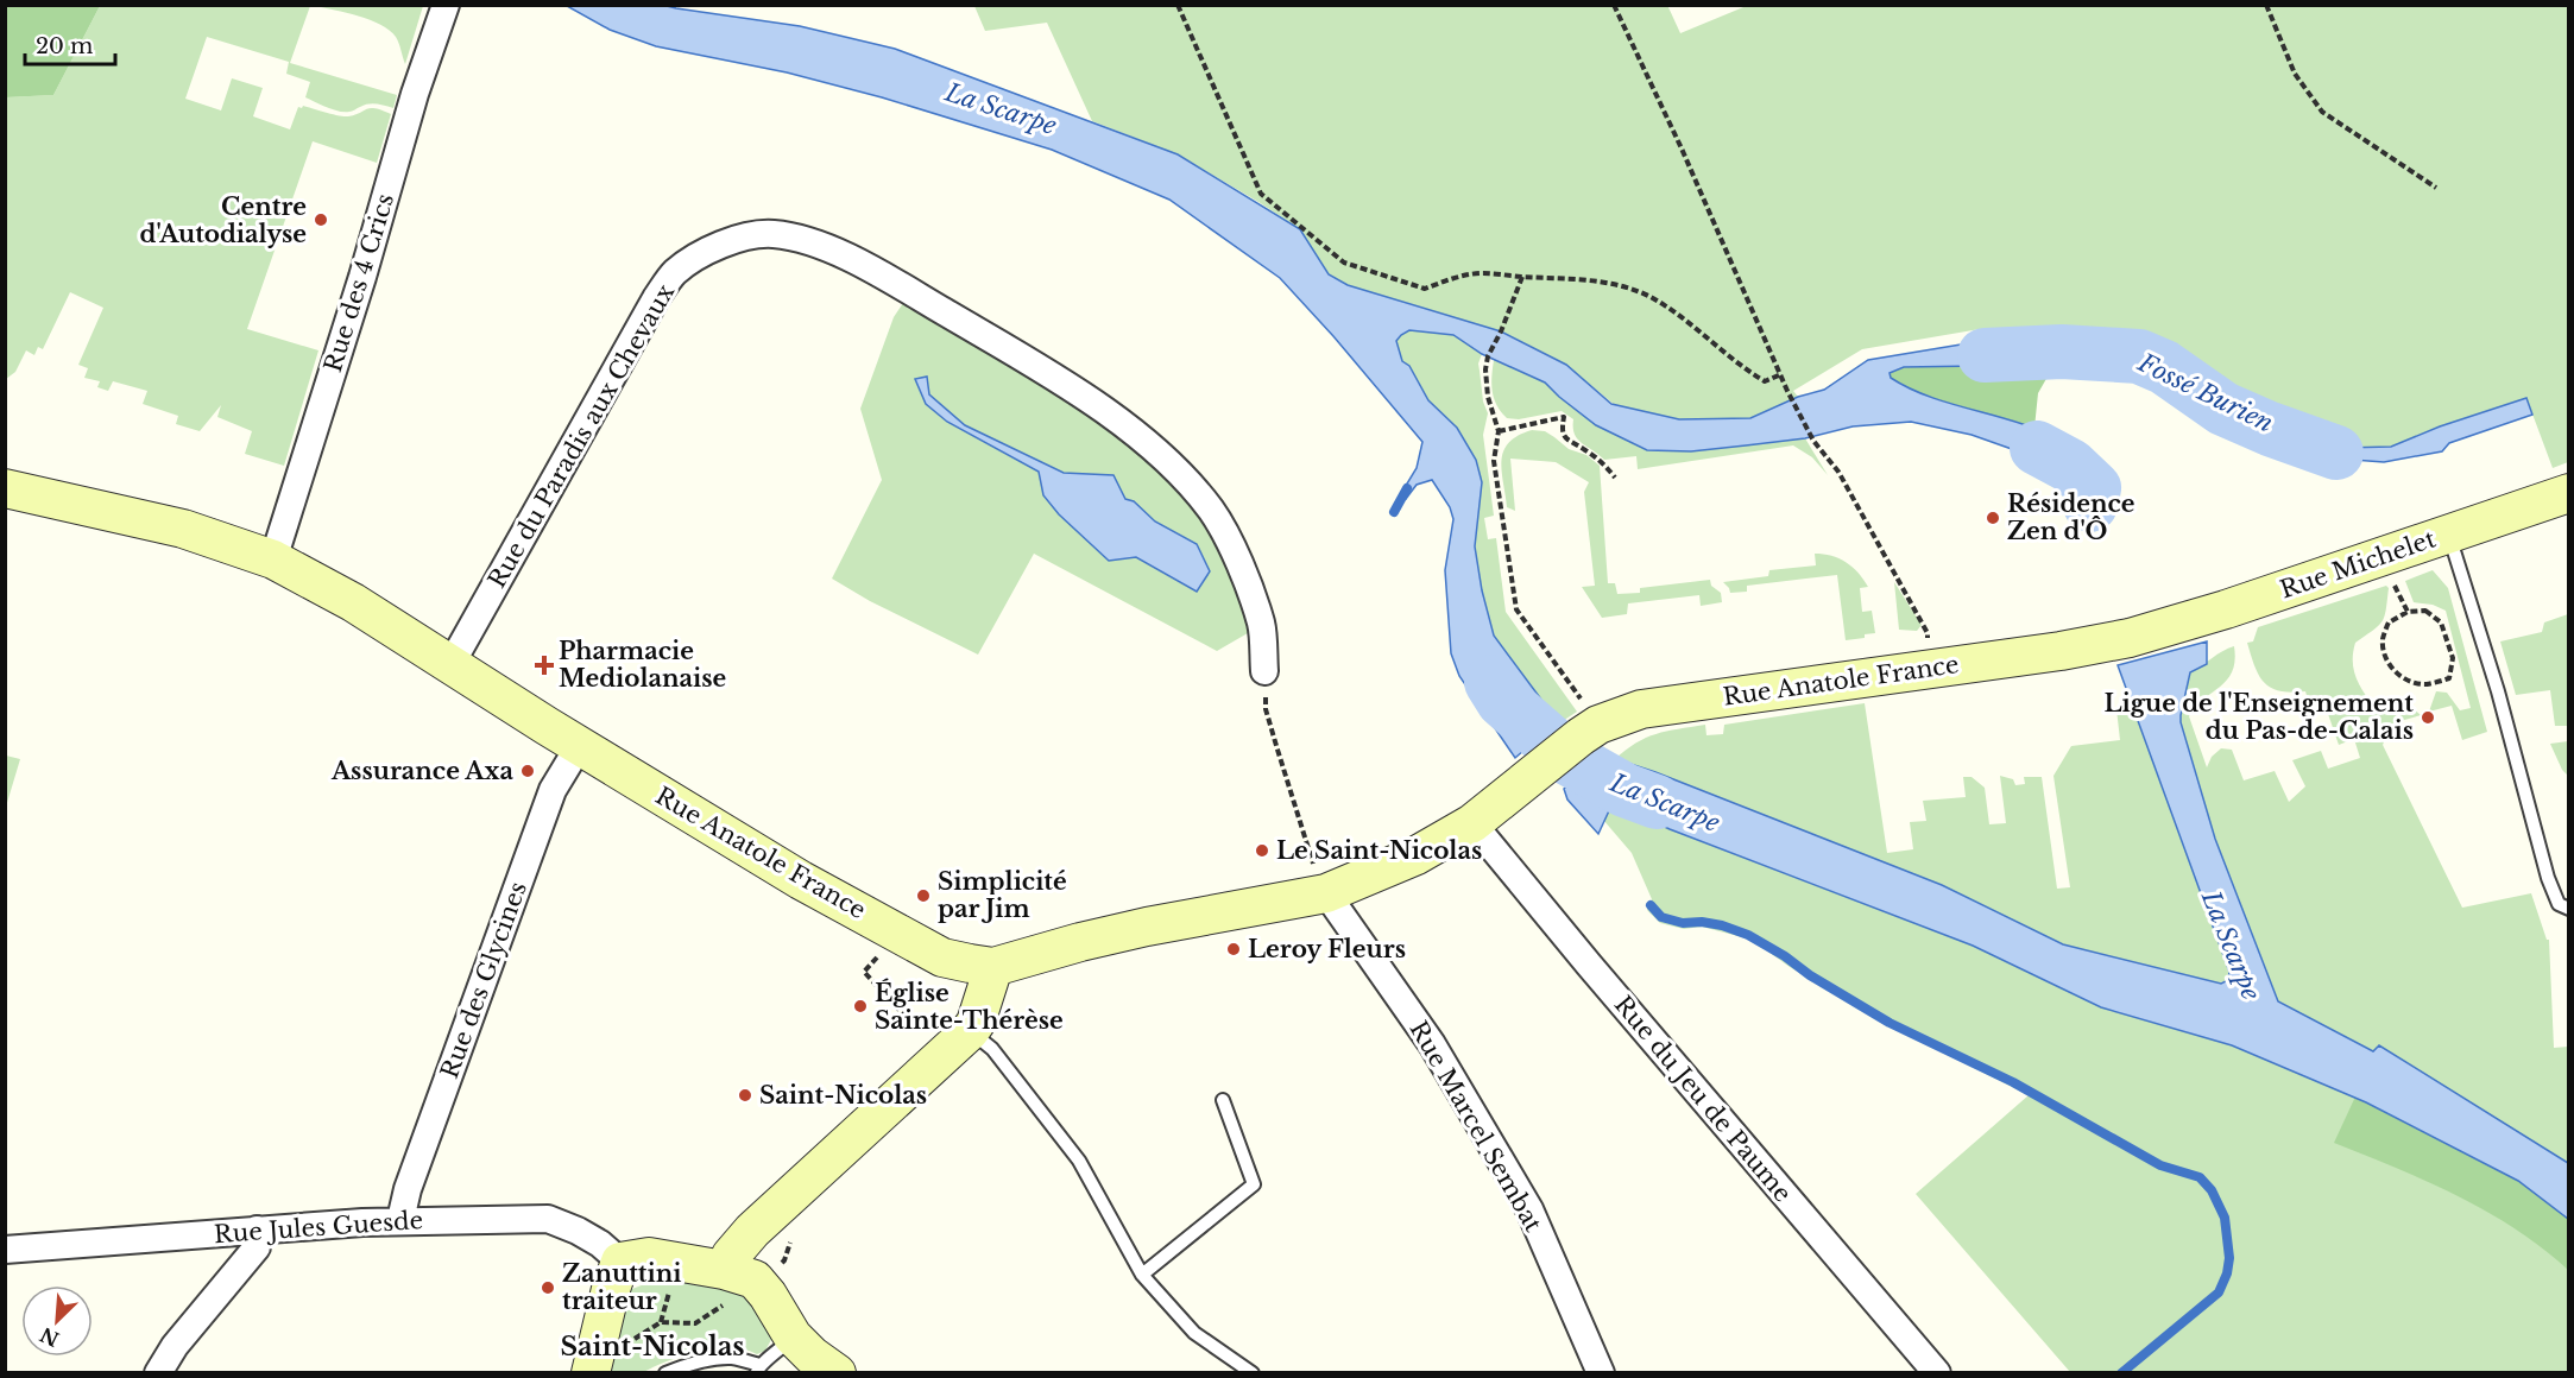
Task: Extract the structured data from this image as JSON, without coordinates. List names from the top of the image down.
{
  "streets": {
    "main road": ["Rue Michelet", "Rue Anatole France"],
    "street": [
      "Rue des 4 Crics",
      "Rue du Paradis aux Chevaux",
      "Rue des Glycines",
      "Rue du Jeu de Paume",
      "Rue Marcel Sembat",
      "Rue Jules Guesde"
    ]
  },
  "crossings": [
    ["Rue des 4 Crics", "Rue Anatole France"],
    ["Rue du Paradis aux Chevaux", "Rue Anatole France"],
    ["Rue Michelet", "Rue Anatole France"],
    ["Rue Anatole France", "Rue des Glycines"],
    ["Rue Anatole France", "Rue du Jeu de Paume"],
    ["Rue Anatole France", "Rue Marcel Sembat"],
    ["Rue des Glycines", "Rue Jules Guesde"]
  ],
  "districts": ["Saint-Nicolas"],
  "water": ["La Scarpe", "Fossé Burien"],
  "places": {
    "other": [
      "Centre d'Autodialyse",
      "Résidence Zen d'Ô",
      "Ligue de l'Enseignement du Pas-de-Calais",
      "Assurance Axa",
      "Le Saint-Nicolas",
      "Simplicité par Jim",
      "Leroy Fleurs",
      "Église Sainte-Thérèse",
      "Saint-Nicolas",
      "Zanuttini traiteur"
    ],
    "health": ["Pharmacie Mediolanaise"]
  },
  "scale_bar": "20 m",
  "north": "bottom left"
}
